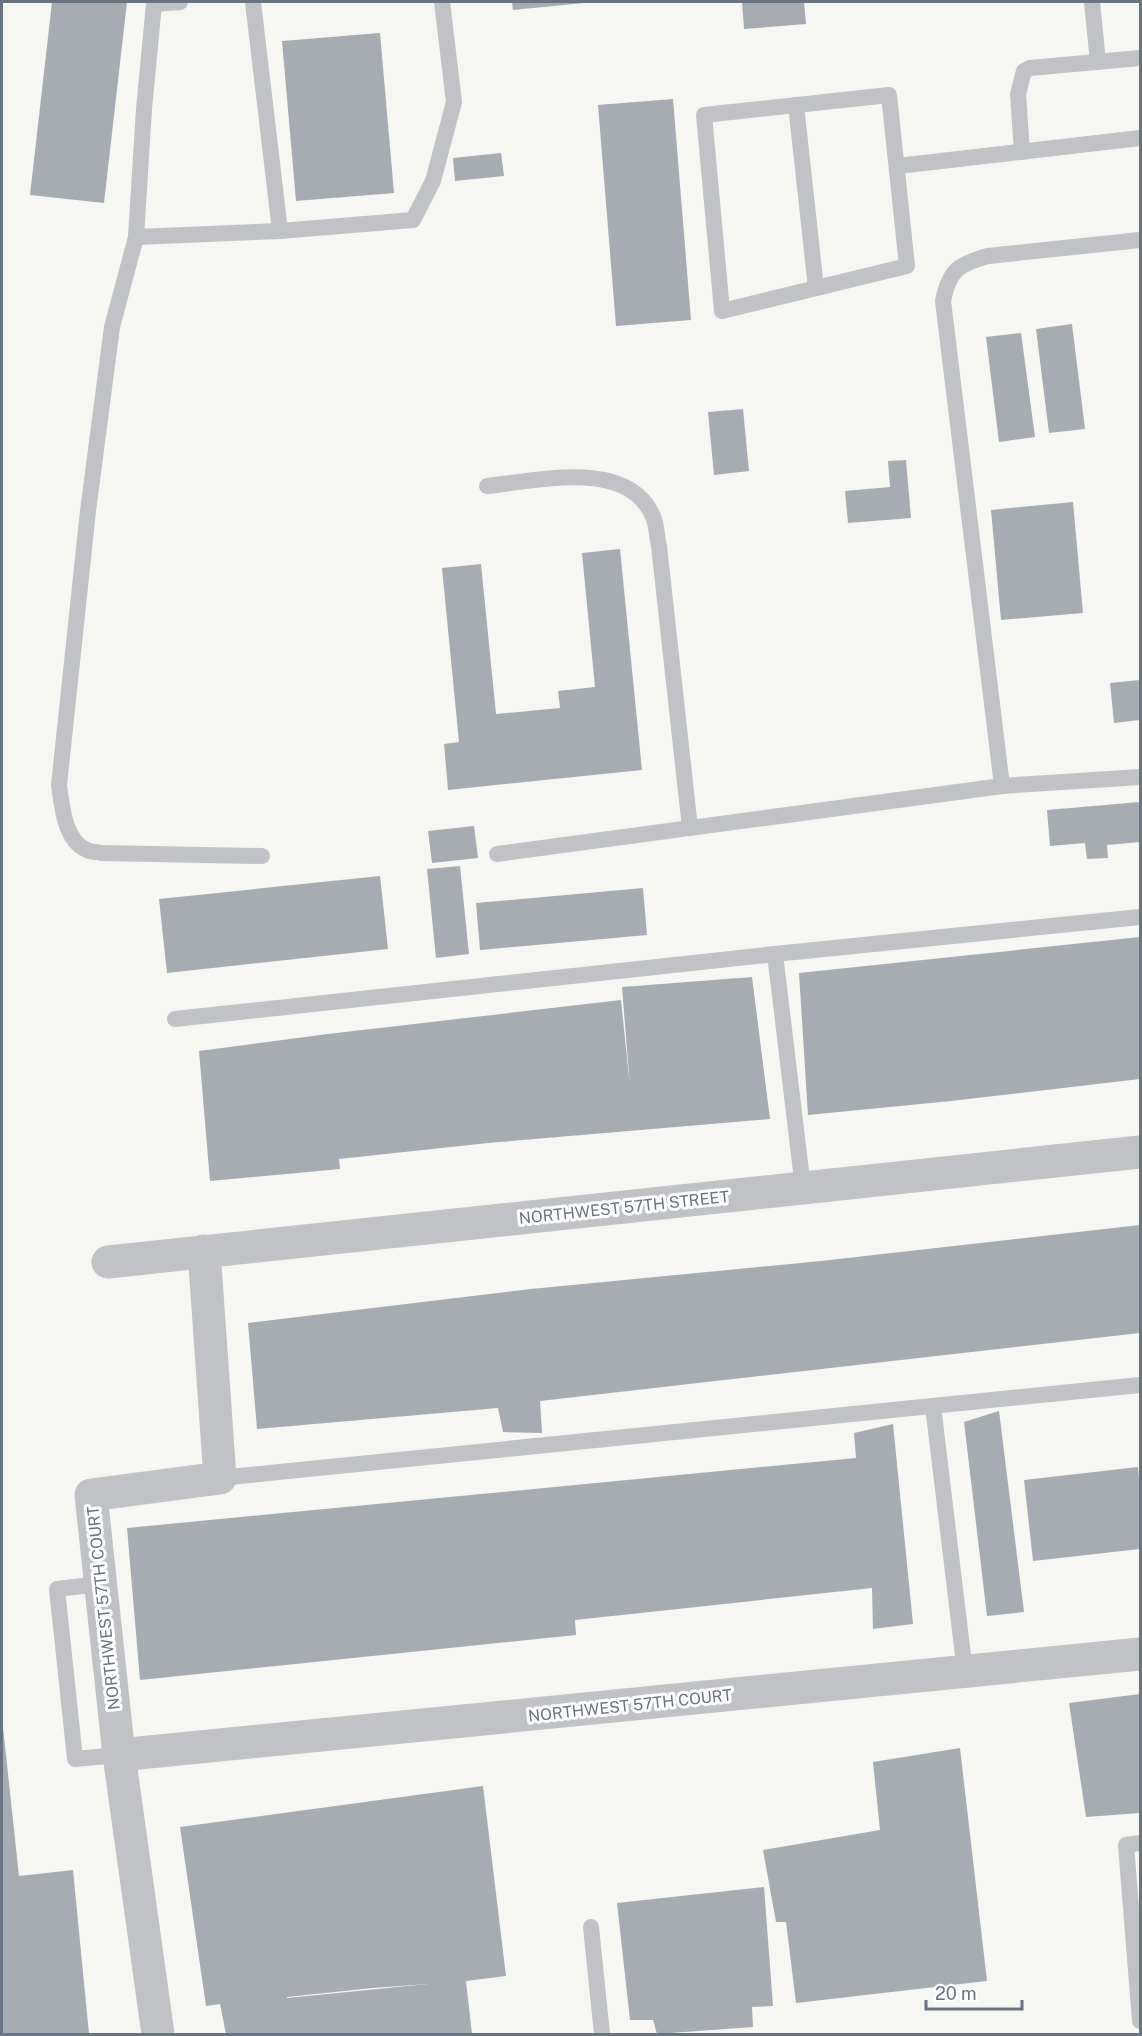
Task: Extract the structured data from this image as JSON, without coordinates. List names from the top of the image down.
{
  "streets": {
    "street": ["NORTHWEST 57TH STREET", "NORTHWEST 57TH COURT"]
  },
  "scale_bar": "20 m"
}
